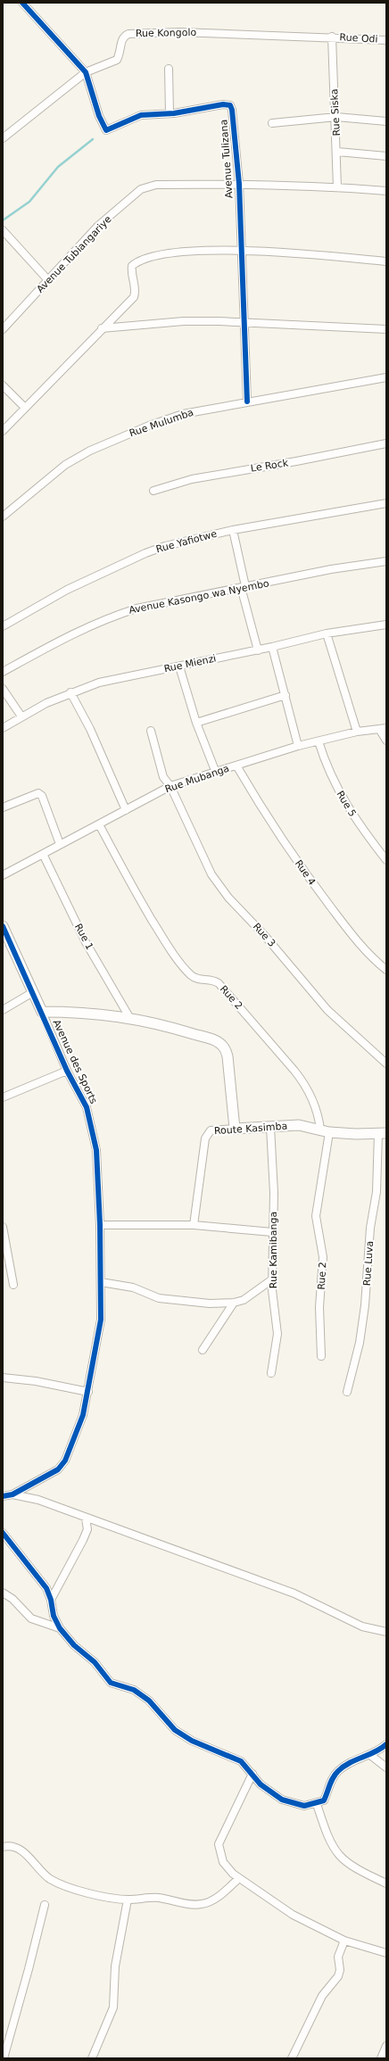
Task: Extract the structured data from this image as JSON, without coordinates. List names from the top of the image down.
{
  "streets": {
    "street": [
      "Rue Kongolo",
      "Rue Odi",
      "Rue Siska",
      "Avenue Tulizana",
      "Avenue Tubiangariye",
      "Rue Mulumba",
      "Le Rock",
      "Rue Yafiotwe",
      "Avenue Kasongo wa Nyembo",
      "Rue Mienzi",
      "Rue Mubanga",
      "Rue 5",
      "Rue 4",
      "Rue 3",
      "Rue 1",
      "Rue 2",
      "Avenue des Sports",
      "Route Kasimba",
      "Rue Kamibanga",
      "Rue Luva"
    ]
  },
  "crossings": [
    ["Rue Kongolo", "Rue Odi"],
    ["Rue Kongolo", "Rue Siska"],
    ["Rue Kongolo", "Avenue Tulizana"],
    ["Rue Odi", "Rue Siska"],
    ["Rue Siska", "Avenue Tubiangariye"],
    ["Avenue Tulizana", "Avenue Tubiangariye"],
    ["Avenue Tulizana", "Rue Mulumba"],
    ["Rue Mubanga", "Rue 5"],
    ["Rue Mubanga", "Rue 4"],
    ["Rue Mubanga", "Rue 3"],
    ["Rue Mubanga", "Rue 1"],
    ["Rue Mubanga", "Rue 2"],
    ["Rue 2", "Route Kasimba"],
    ["Route Kasimba", "Rue Kamibanga"],
    ["Route Kasimba", "Rue Luva"]
  ]
}
